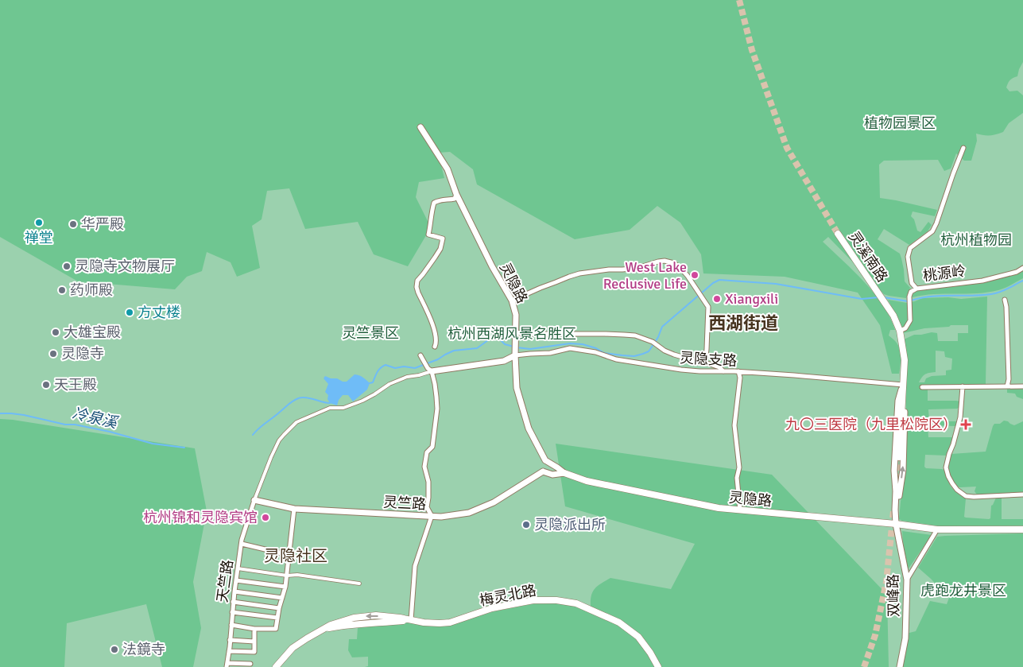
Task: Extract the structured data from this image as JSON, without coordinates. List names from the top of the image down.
{
  "streets": {
    "main road": ["灵溪南路", "灵隐路", "梅灵北路"],
    "street": [
      "桃源岭",
      "灵隐支路",
      "灵竺路",
      "天竺路",
      "双峰路"
    ]
  },
  "crossings": [
    ["灵溪南路", "桃源岭"],
    ["灵隐路", "灵隐支路"],
    ["灵隐路", "双峰路"],
    ["灵竺路", "天竺路"]
  ],
  "districts": ["西湖街道", "灵隐社区"],
  "water": ["冷泉溪"],
  "parks": [
    "植物园景区",
    "杭州植物园",
    "灵竺景区",
    "杭州西湖风景名胜区",
    "虎跑龙井景区"
  ],
  "places": {
    "other": [
      "禅堂",
      "华严殿",
      "灵隐寺文物展厅",
      "West Lake Reclusive Life",
      "药师殿",
      "Xiangxili",
      "方丈楼",
      "大雄宝殿",
      "灵隐寺",
      "天王殿",
      "杭州锦和灵隐宾馆",
      "灵隐派出所",
      "法鏡寺"
    ],
    "health": ["九〇三医院（九里松院区）"]
  }
}
